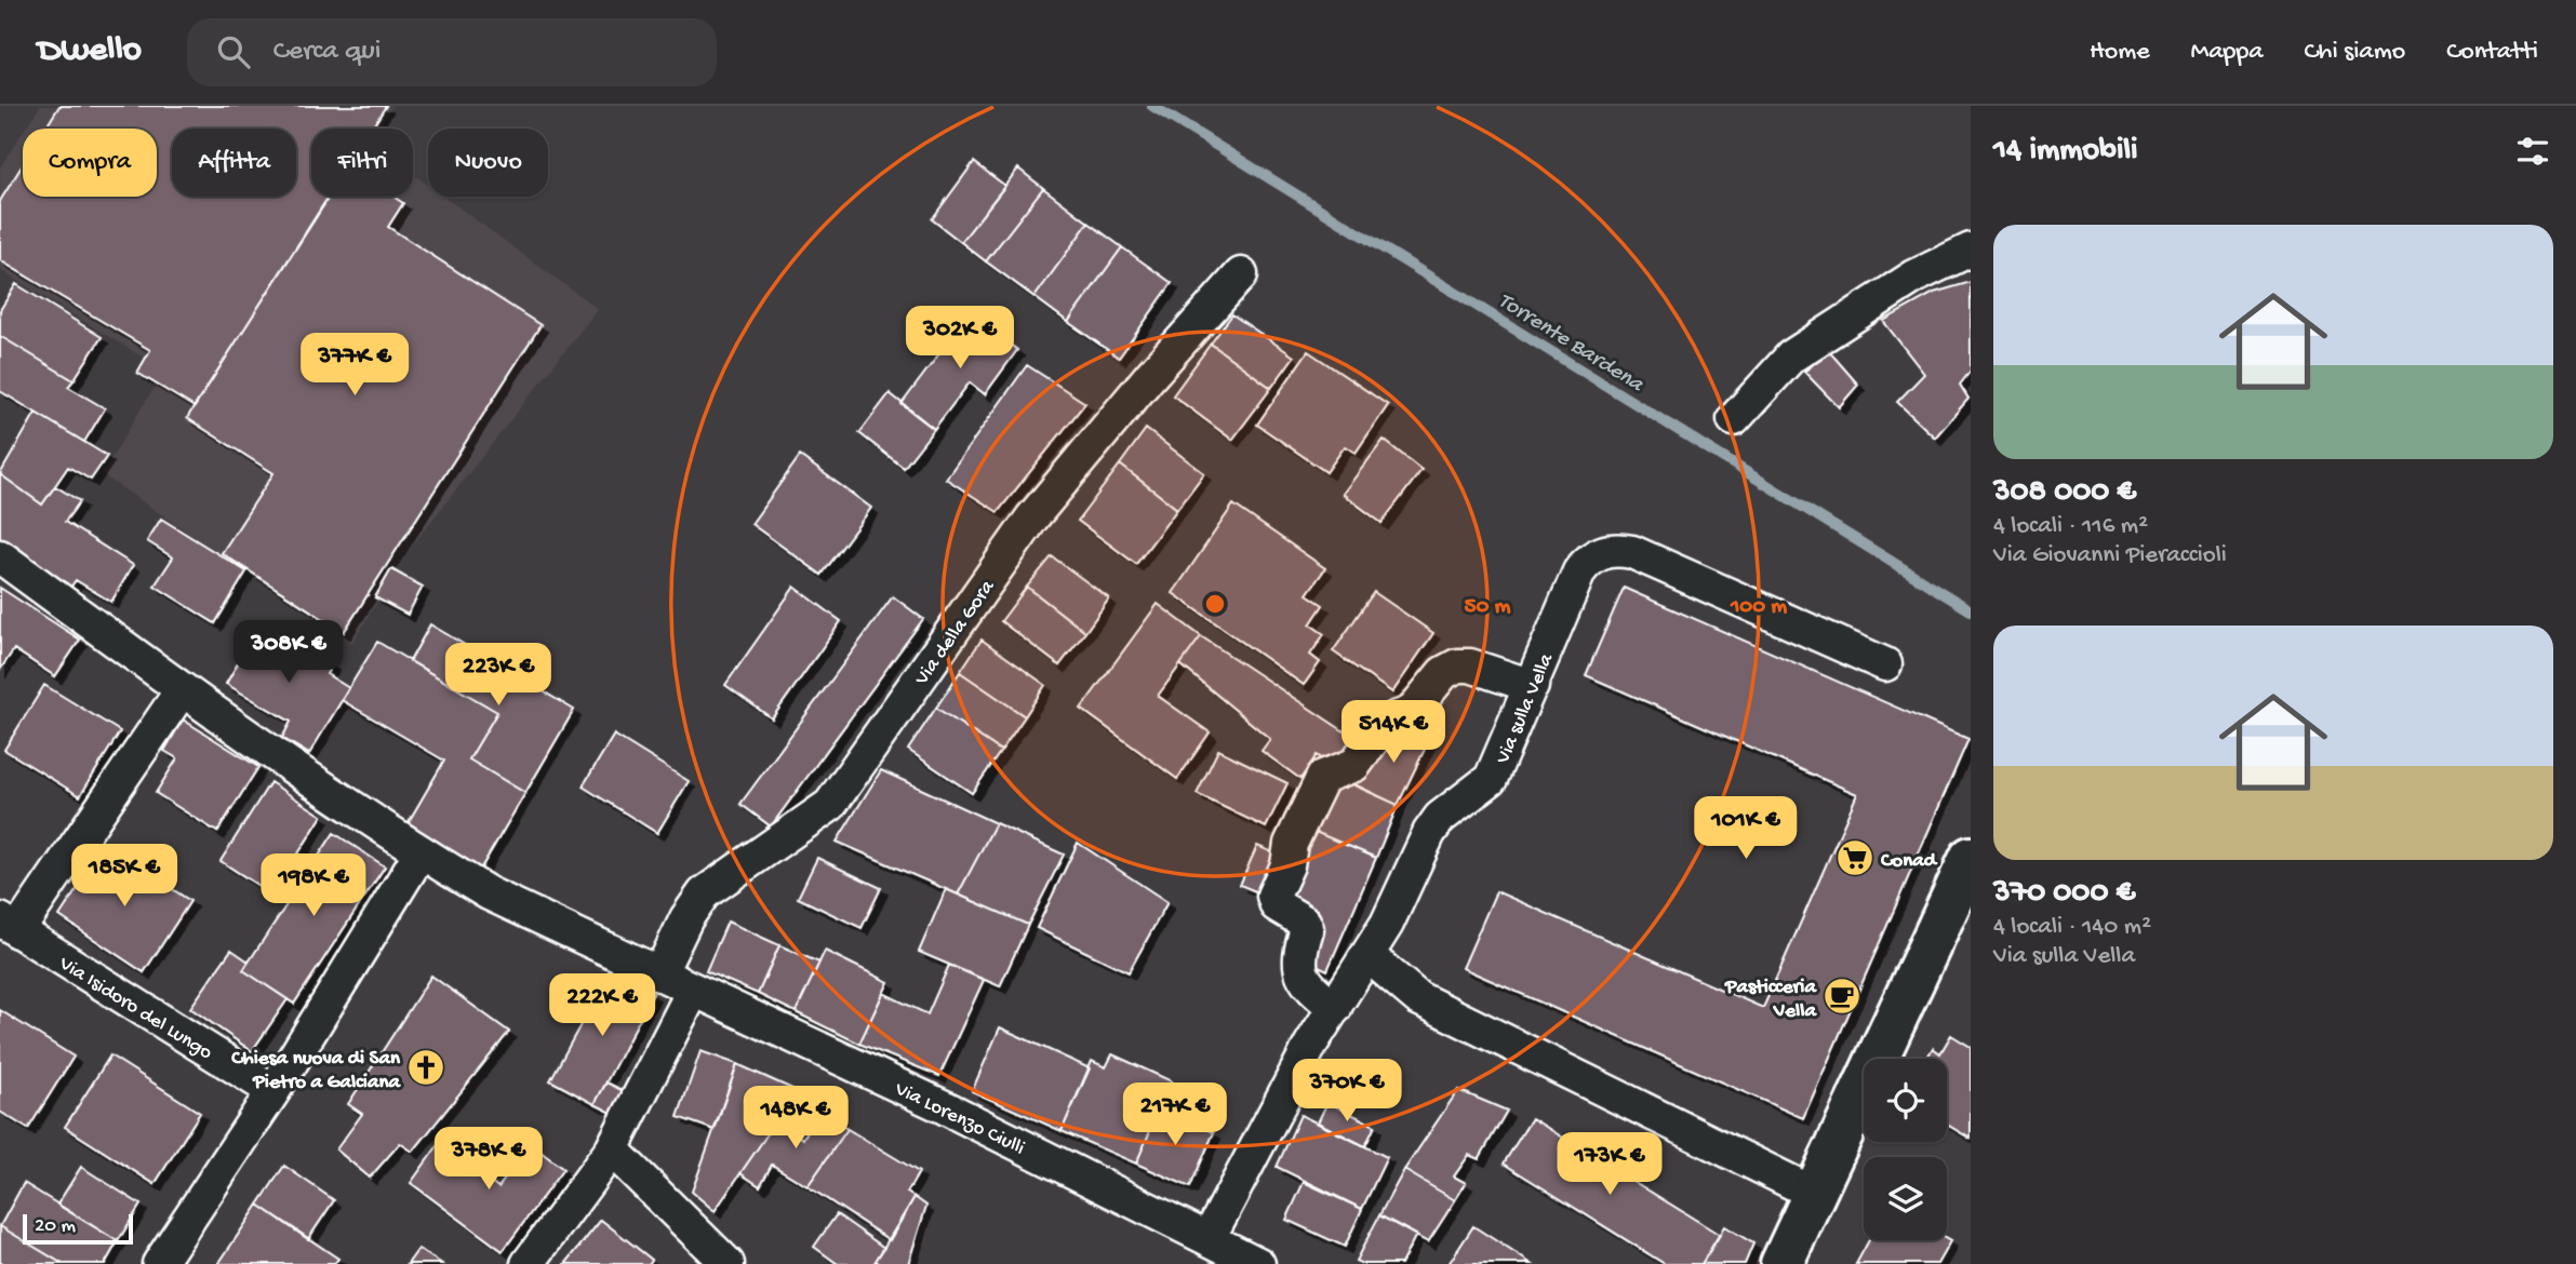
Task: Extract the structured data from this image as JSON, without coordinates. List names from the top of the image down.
{
  "streets": {
    "street": [
      "Via della Gora",
      "Via sulla Vella",
      "Via Isidoro del Lungo",
      "Via Lorenzo Ciulli"
    ]
  },
  "crossings": [
    ["Via della Gora", "Via Lorenzo Ciulli"],
    ["Via sulla Vella", "Via Lorenzo Ciulli"]
  ],
  "water": ["Torrente Bardena"],
  "places": {
    "supermarket": ["Conad"],
    "cafe": ["Pasticceria Vella"],
    "church": ["Chiesa nuova di San Pietro a Galciana"]
  },
  "scale_bar": "20 m",
  "page": {
    "header": "Dwello",
    "search": "Cerca qui",
    "nav": [
      "Home",
      "Mappa",
      "Chi siamo",
      "Contatti"
    ],
    "heading": "14 immobili",
    "chip": [
      "Compra",
      "Affitta",
      "Filtri",
      "Nuovo"
    ],
    "list": [
      {
        "name": "308 000 €",
        "note": "4 locali · 116 m² · Via Giovanni Pieraccioli"
      },
      {
        "name": "370 000 €",
        "note": "4 locali · 140 m² · Via sulla Vella"
      }
    ],
    "price": [
      "302K €",
      "377K €",
      "308K €",
      "223K €",
      "514K €",
      "101K €",
      "185K €",
      "198K €",
      "222K €",
      "370K €",
      "217K €",
      "148K €",
      "378K €",
      "173K €"
    ],
    "scale": "20 m"
  },
  "rings": ["50 m", "100 m"]
}
